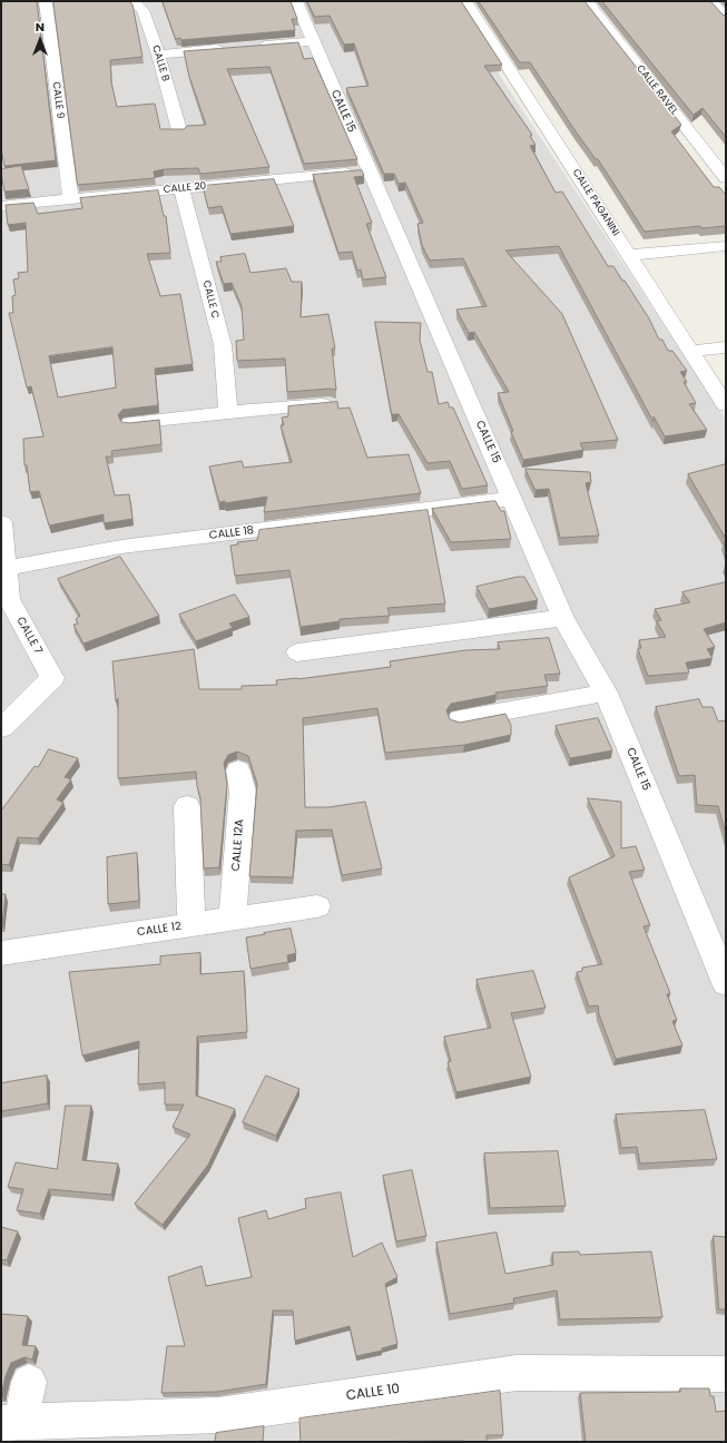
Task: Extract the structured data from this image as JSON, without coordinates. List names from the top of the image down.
{
  "streets": {
    "street": [
      "CALLE B",
      "CALLE RAVEL",
      "CALLE 9",
      "CALLE 15",
      "CALLE 20",
      "CALLE PAGANINI",
      "CALLE C",
      "CALLE 18",
      "CALLE 7",
      "CALLE 12A",
      "CALLE 12",
      "CALLE 10"
    ]
  },
  "crossings": [
    ["CALLE 9", "CALLE 20"],
    ["CALLE 15", "CALLE 20"],
    ["CALLE 15", "CALLE 18"],
    ["CALLE 20", "CALLE C"],
    ["CALLE 18", "CALLE 7"],
    ["CALLE 12A", "CALLE 12"]
  ],
  "north": "top"
}
